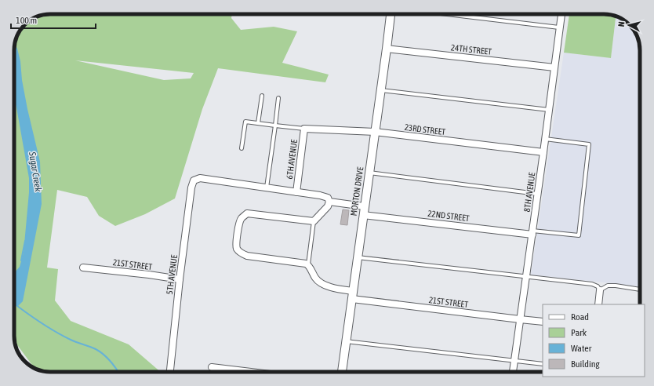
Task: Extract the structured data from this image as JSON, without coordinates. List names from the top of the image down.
{
  "streets": {
    "street": [
      "24TH STREET",
      "23RD STREET",
      "6TH AVENUE",
      "MORTON DRIVE",
      "8TH AVENUE",
      "22ND STREET",
      "21ST STREET",
      "5TH AVENUE"
    ]
  },
  "crossings": [
    ["24TH STREET", "MORTON DRIVE"],
    ["24TH STREET", "8TH AVENUE"],
    ["23RD STREET", "6TH AVENUE"],
    ["23RD STREET", "MORTON DRIVE"],
    ["23RD STREET", "8TH AVENUE"],
    ["MORTON DRIVE", "22ND STREET"],
    ["MORTON DRIVE", "21ST STREET"],
    ["8TH AVENUE", "22ND STREET"],
    ["8TH AVENUE", "21ST STREET"],
    ["21ST STREET", "5TH AVENUE"]
  ],
  "water": ["Sugar Creek"],
  "legend": [
    "Road",
    "Park",
    "Water",
    "Building"
  ],
  "scale_bar": "100 m",
  "north": "left"
}
